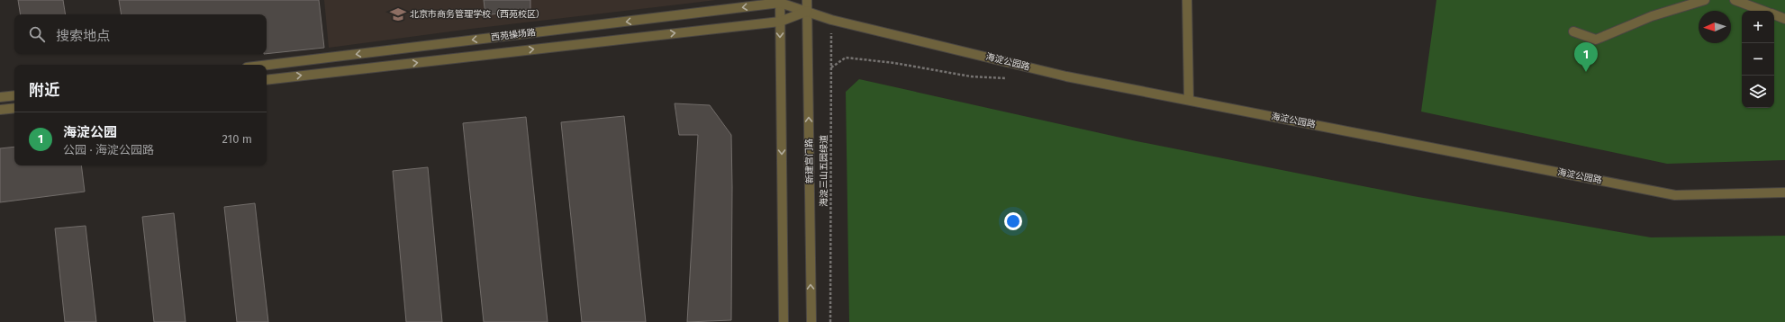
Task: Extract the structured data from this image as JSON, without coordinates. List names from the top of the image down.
{
  "streets": {
    "street": ["西苑操场路", "海淀公园路", "新建宫门路"],
    "path": ["海淀三山五园绿道"]
  },
  "crossings": [
    ["西苑操场路", "海淀公园路"],
    ["西苑操场路", "新建宫门路"],
    ["海淀公园路", "新建宫门路"],
    ["海淀公园路", "海淀三山五园绿道"]
  ],
  "places": {
    "school or university": ["北京市商务管理学校（西苑校区）"]
  },
  "north": "left",
  "page": {
    "map_buttons": ["+", "−"],
    "search": "搜索地点",
    "pins": "1",
    "heading": "附近",
    "list": [
      {
        "mark": "1",
        "name": "海淀公园",
        "note": "公园 · 海淀公园路",
        "value": "210 m"
      }
    ]
  }
}
